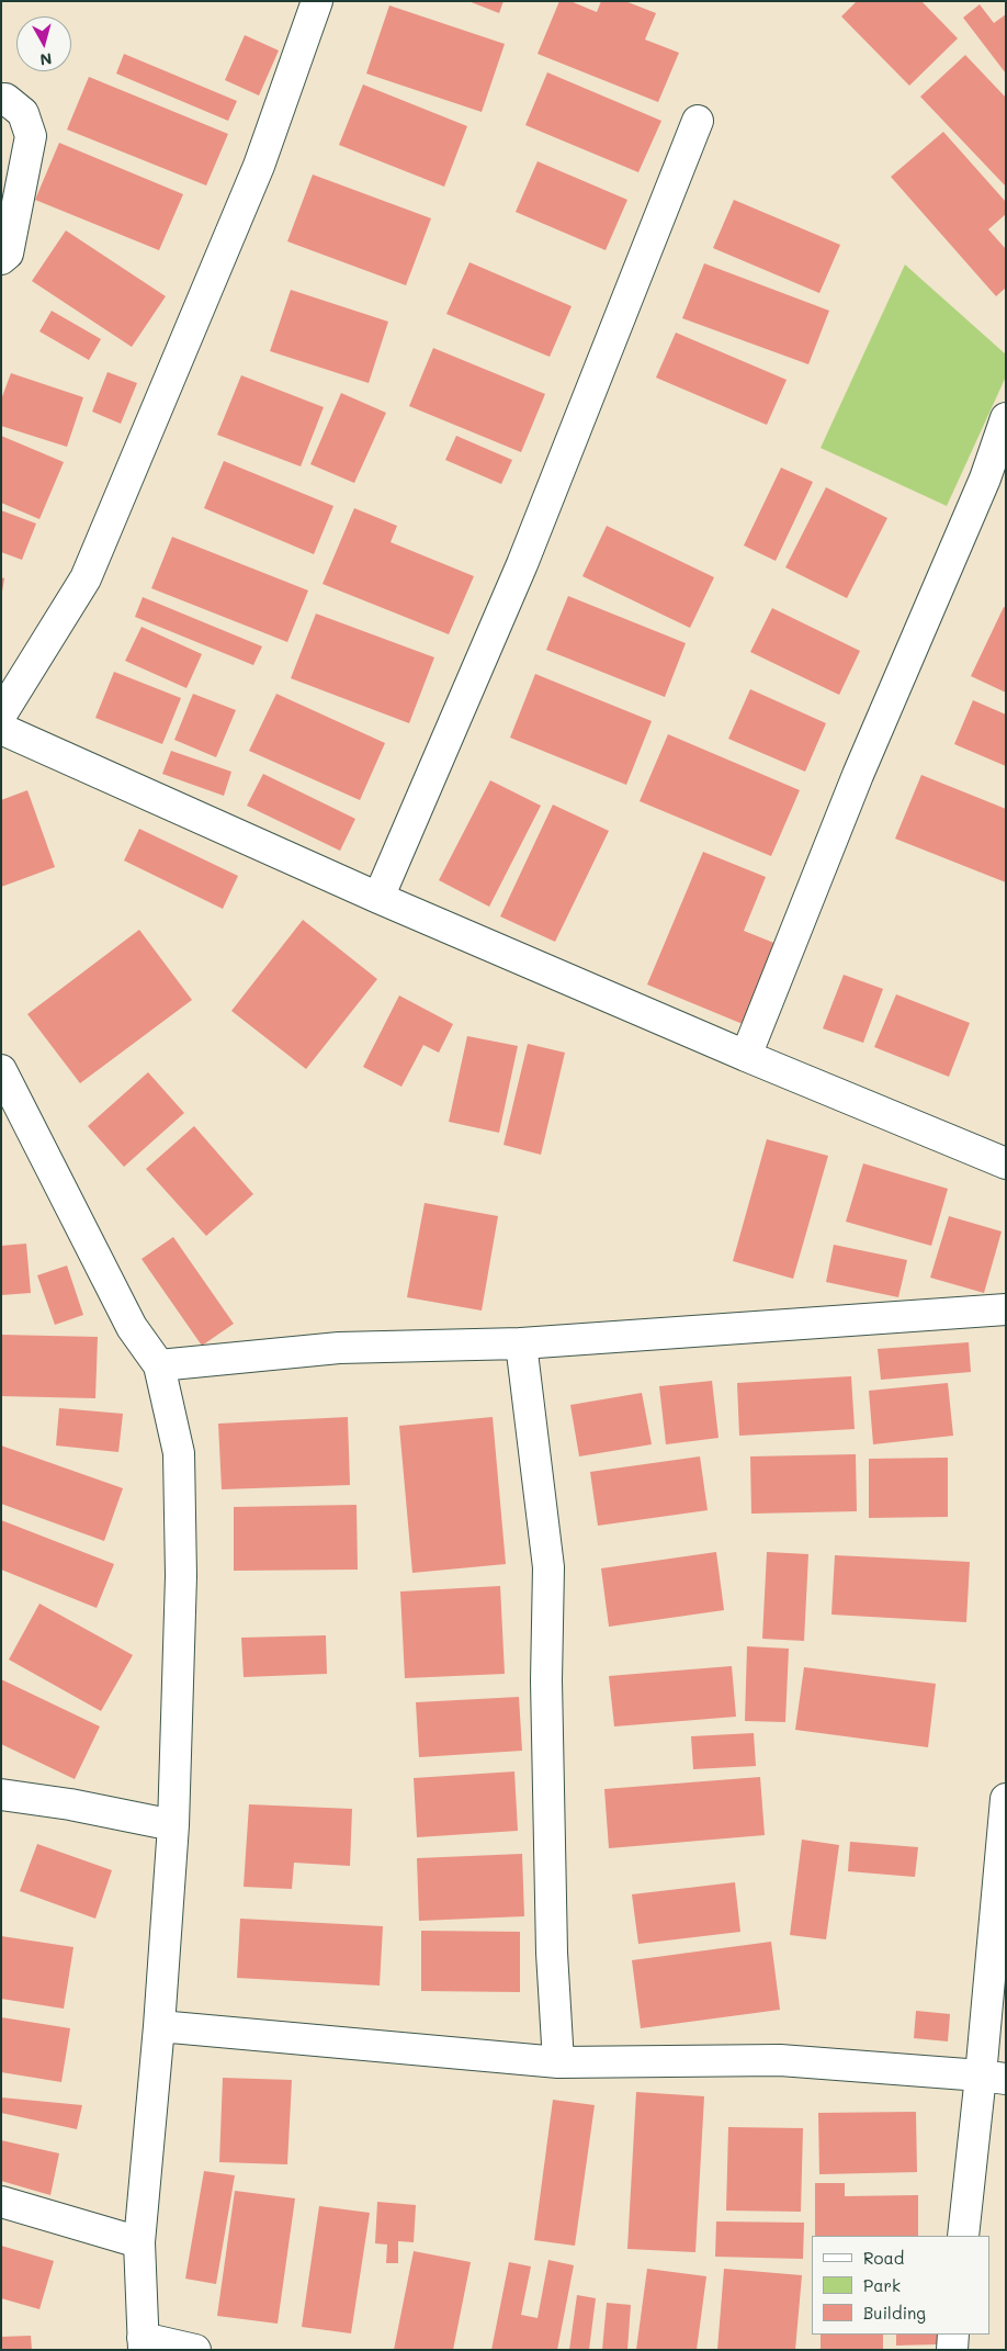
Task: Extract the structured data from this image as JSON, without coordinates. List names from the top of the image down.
{
  "legend": ["Road", "Park", "Building"],
  "north": "bottom"
}
